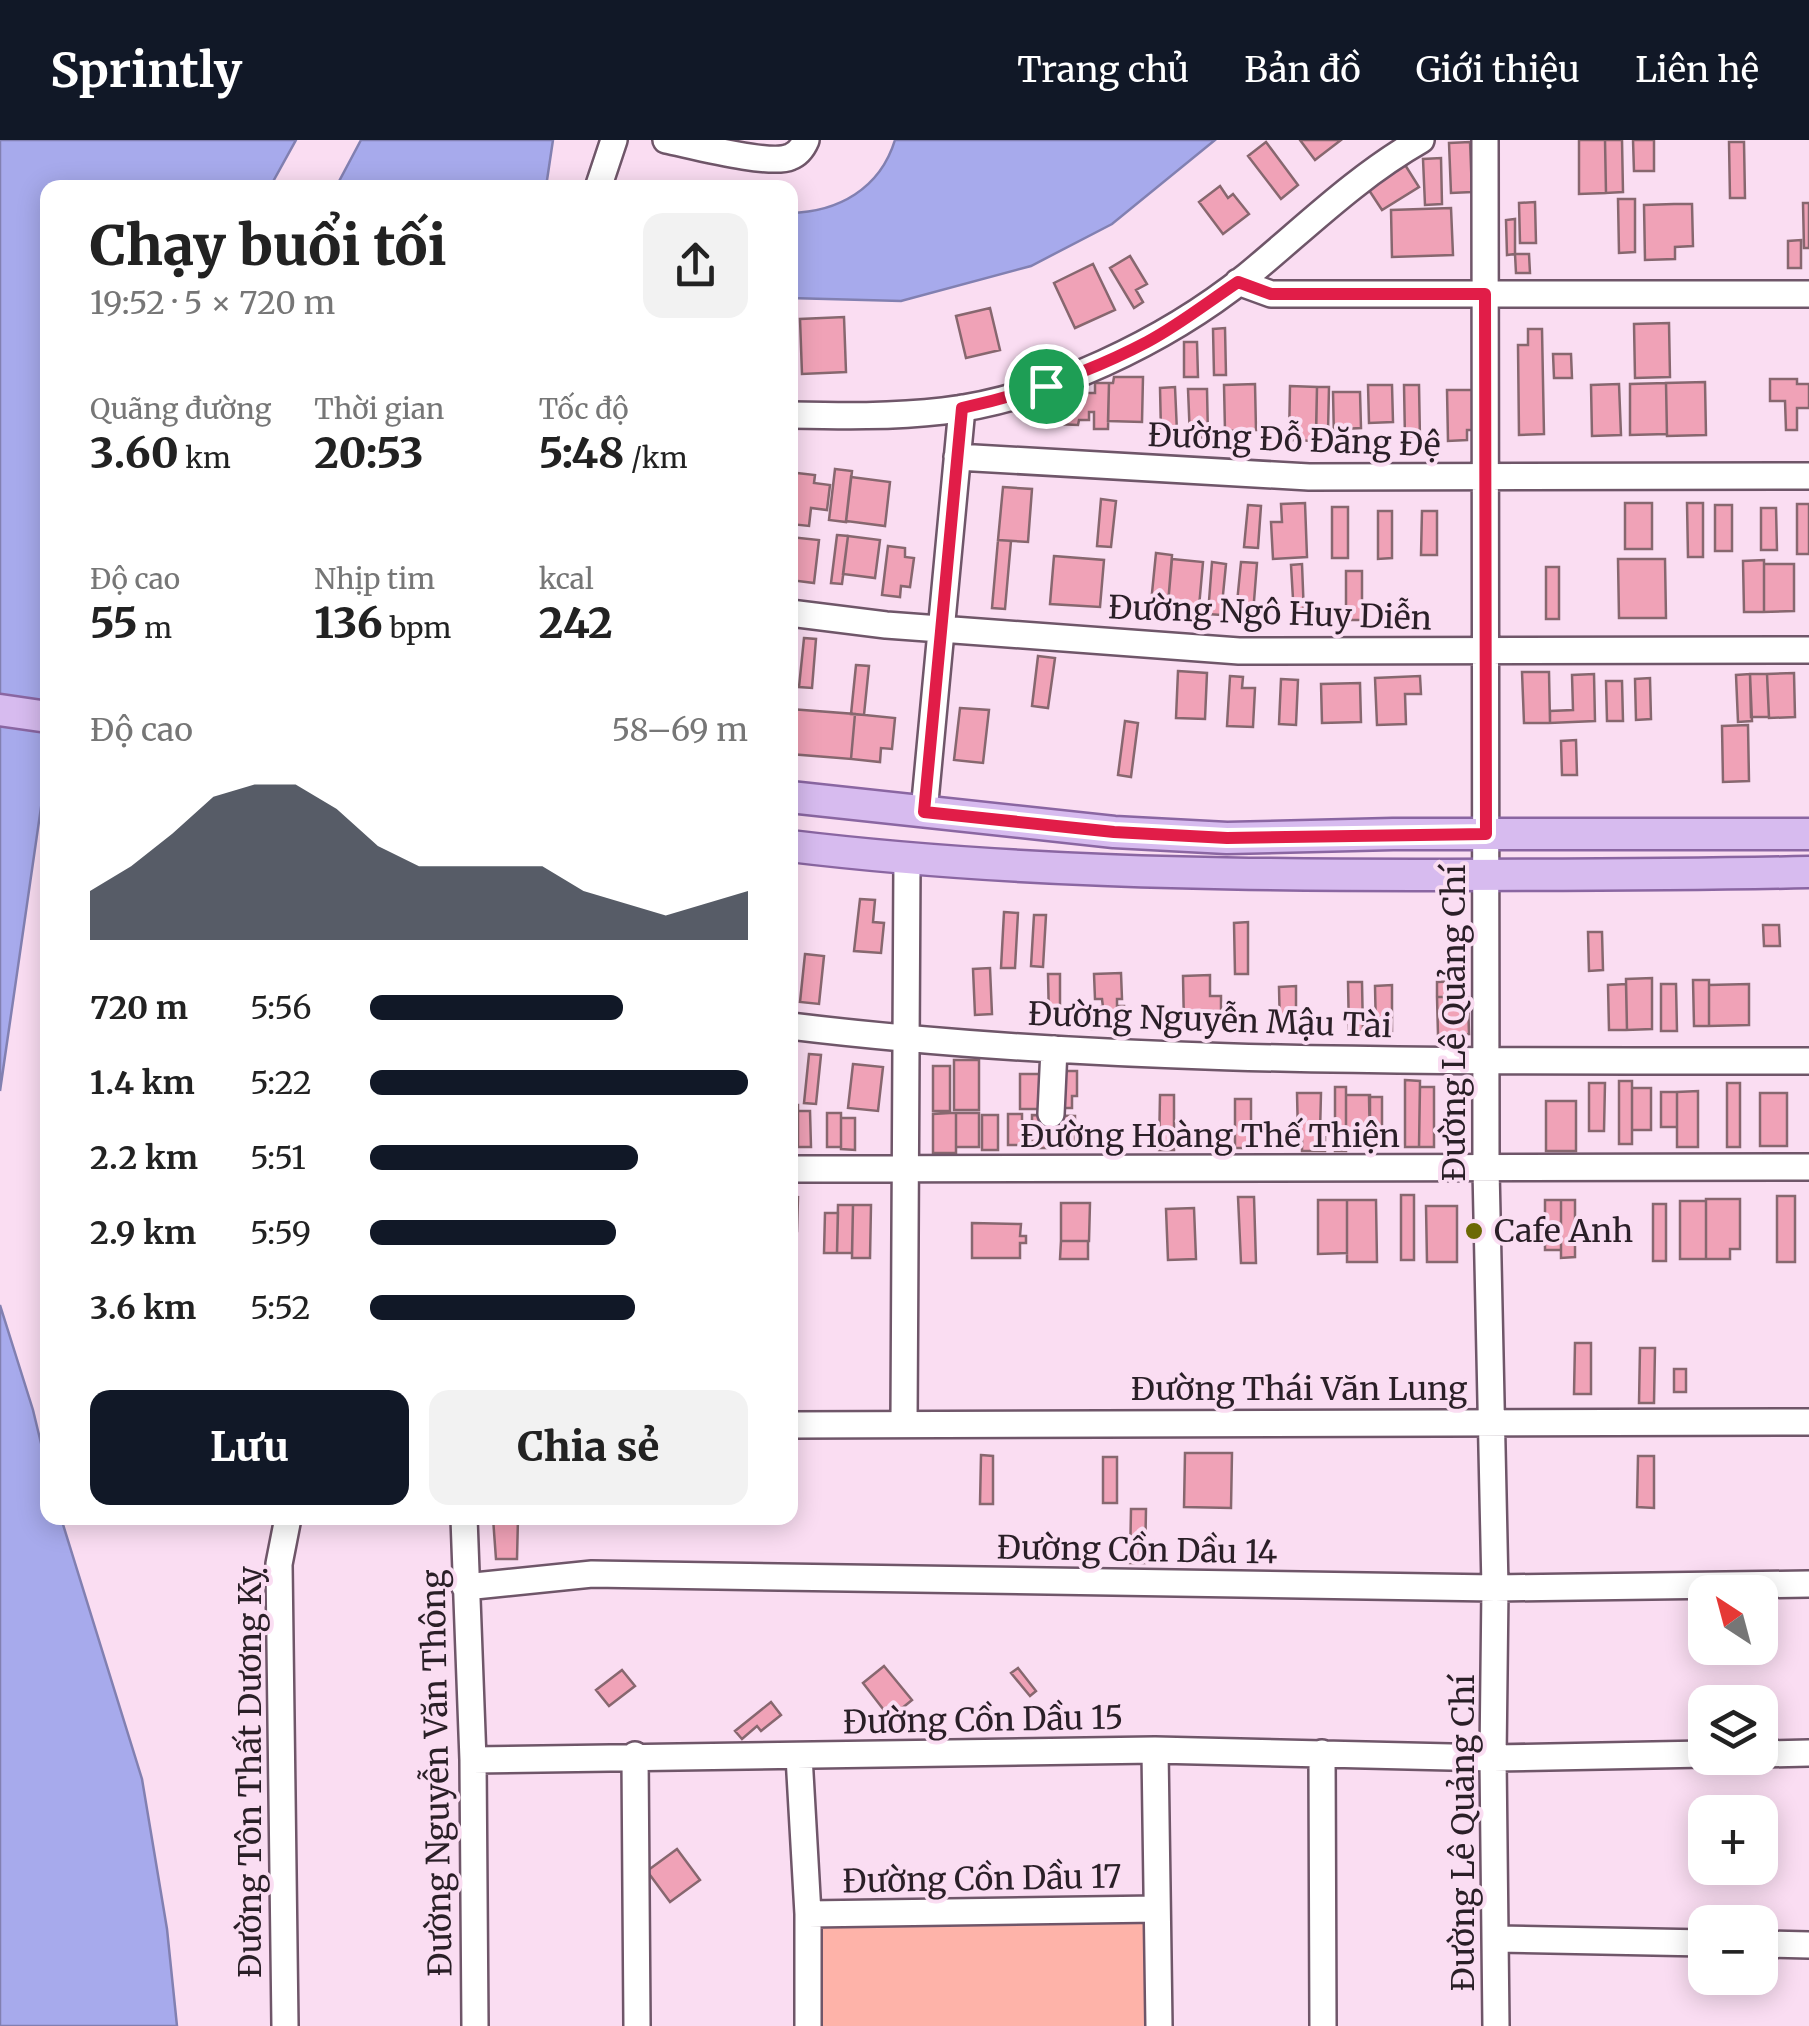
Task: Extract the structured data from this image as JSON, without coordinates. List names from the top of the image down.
{
  "streets": {
    "street": [
      "Đường Đỗ Đăng Đệ",
      "Đường Ngô Huy Diễn",
      "Đường Nguyễn Mậu Tài",
      "Đường Lê Quảng Chí",
      "Đường Hoàng Thế Thiện",
      "Đường Thái Văn Lung",
      "Đường Cồn Dầu 14",
      "Đường Cồn Dầu 15",
      "Đường Tôn Thất Dương Kỵ",
      "Đường Nguyễn Văn Thông",
      "Đường Cồn Dầu 17"
    ]
  },
  "crossings": [
    ["Đường Đỗ Đăng Đệ", "Đường Lê Quảng Chí"],
    ["Đường Ngô Huy Diễn", "Đường Lê Quảng Chí"],
    ["Đường Nguyễn Mậu Tài", "Đường Lê Quảng Chí"],
    ["Đường Lê Quảng Chí", "Đường Hoàng Thế Thiện"],
    ["Đường Lê Quảng Chí", "Đường Thái Văn Lung"],
    ["Đường Lê Quảng Chí", "Đường Cồn Dầu 14"],
    ["Đường Lê Quảng Chí", "Đường Cồn Dầu 15"],
    ["Đường Cồn Dầu 14", "Đường Nguyễn Văn Thông"],
    ["Đường Cồn Dầu 15", "Đường Nguyễn Văn Thông"]
  ],
  "places": ["Cafe Anh"],
  "north": "top left",
  "page": {
    "header": "Sprintly",
    "nav": [
      "Trang chủ",
      "Bản đồ",
      "Giới thiệu",
      "Liên hệ"
    ],
    "heading": ["Chạy buổi tối", "19:52 · 5 × 720 m"],
    "stats": [
      ["Quãng đường", "3.60 km"],
      ["Thời gian", "20:53"],
      ["Tốc độ", "5:48 /km"],
      ["Độ cao", "55 m"],
      ["Nhịp tim", "136 bpm"],
      ["kcal", "242"]
    ],
    "chart": ["Độ cao", "58–69 m"],
    "list": [
      {
        "name": "720 m",
        "note": "5:56"
      },
      {
        "name": "1.4 km",
        "note": "5:22"
      },
      {
        "name": "2.2 km",
        "note": "5:51"
      },
      {
        "name": "2.9 km",
        "note": "5:59"
      },
      {
        "name": "3.6 km",
        "note": "5:52"
      }
    ],
    "buttons": ["Lưu", "Chia sẻ"],
    "map_buttons": ["+", "−"]
  }
}
